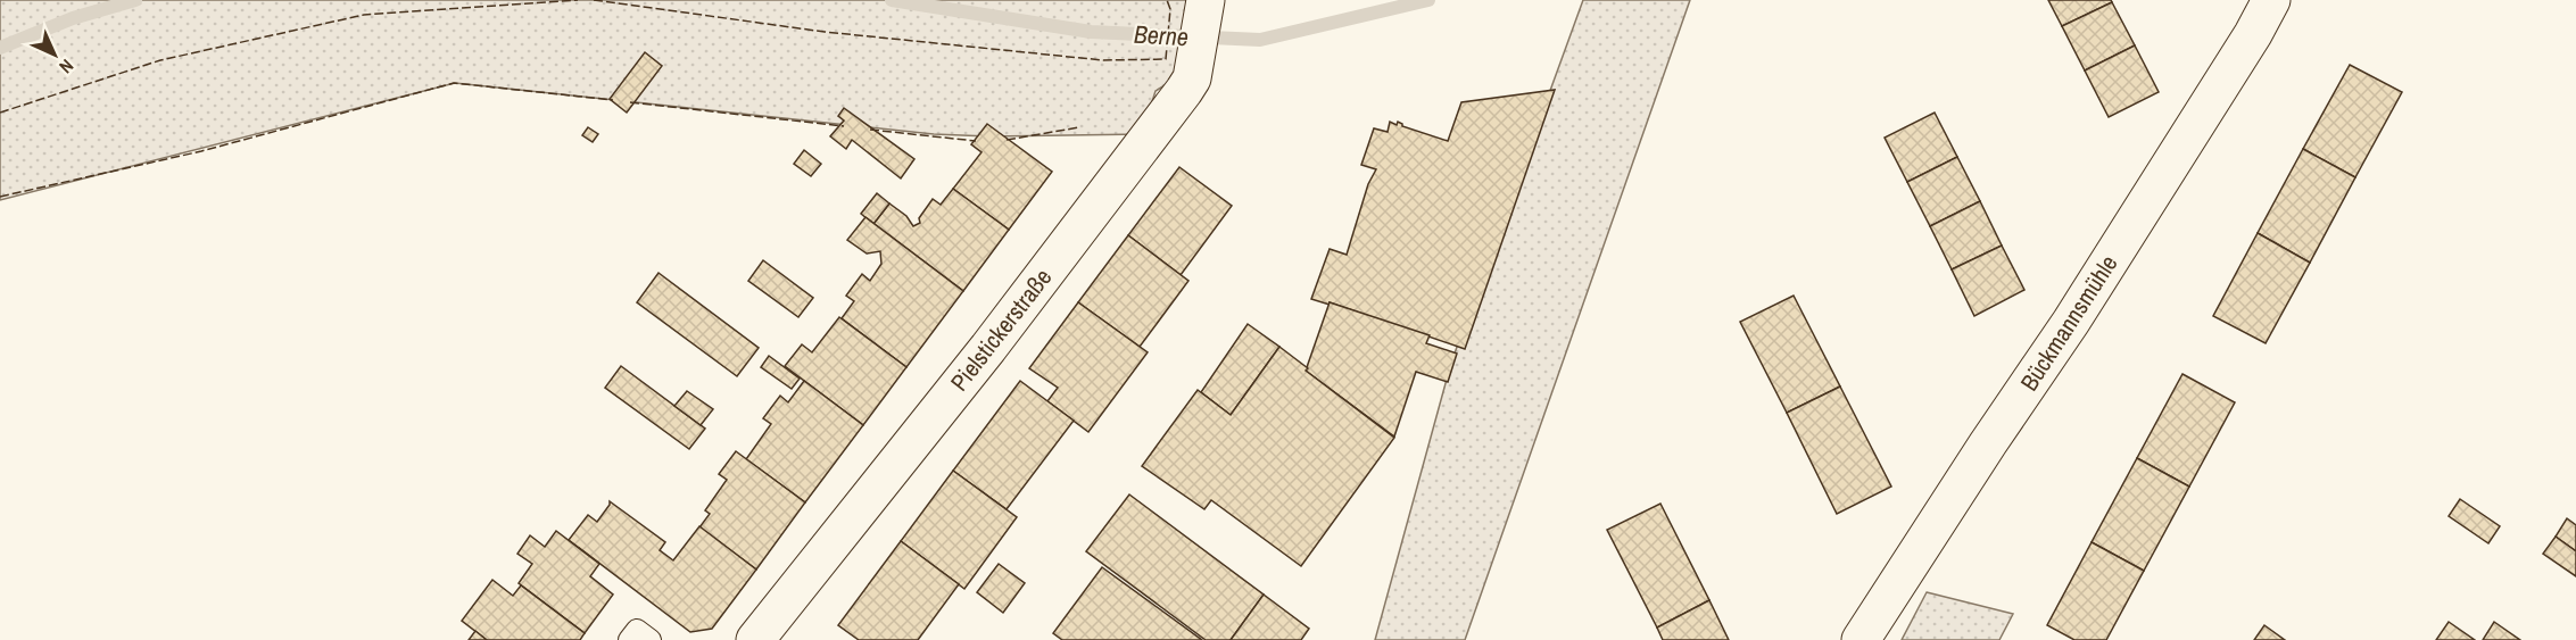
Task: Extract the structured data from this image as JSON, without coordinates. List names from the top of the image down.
{
  "streets": {
    "street": ["Bückmannsmühle", "Pielstickerstraße"]
  },
  "water": ["Berne"],
  "north": "bottom right"
}
